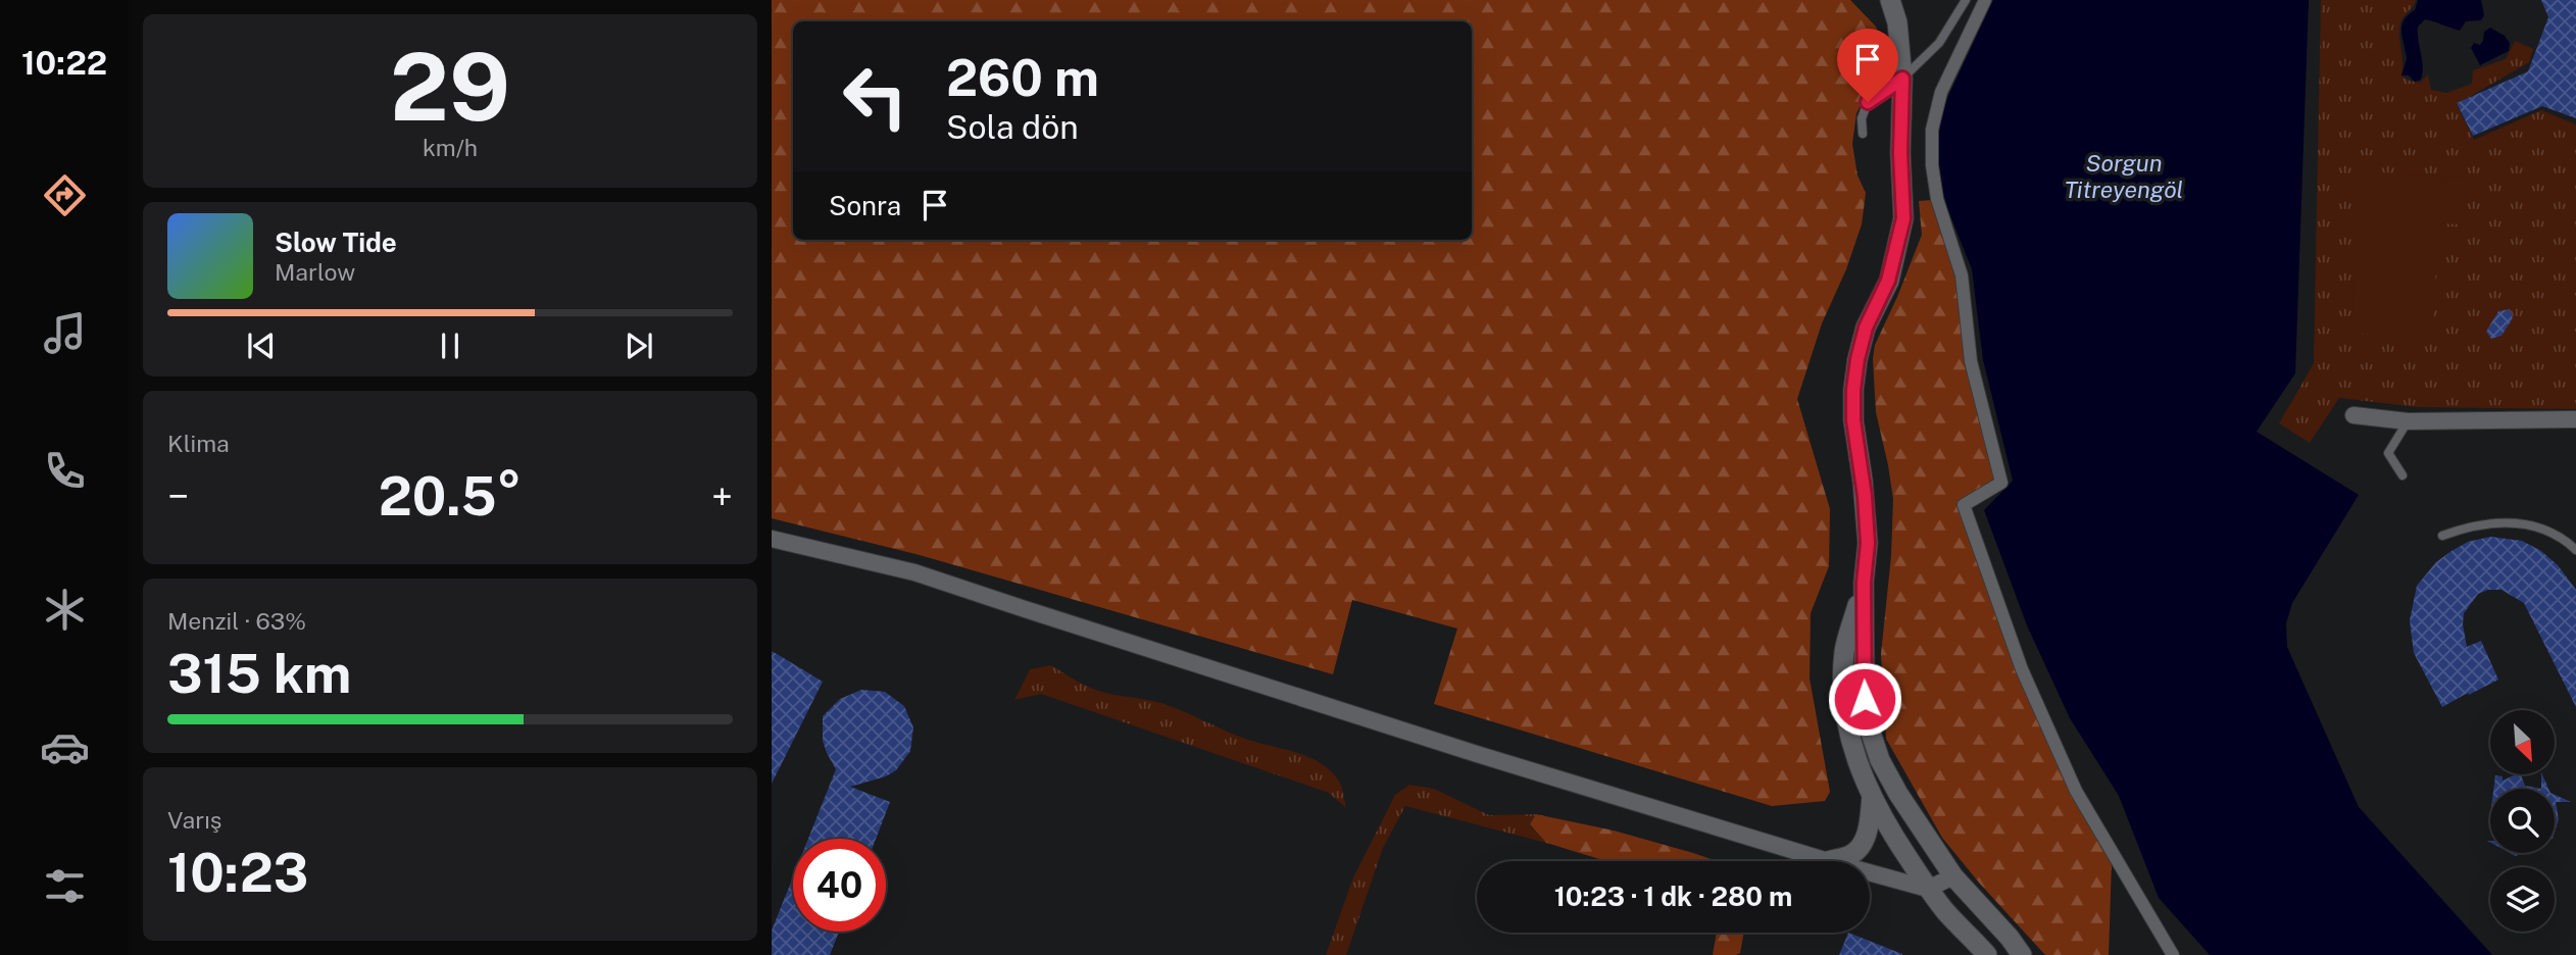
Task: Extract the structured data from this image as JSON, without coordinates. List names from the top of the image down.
{
  "water": ["Sorgun Titreyengöl"],
  "north": "bottom right",
  "page": {
    "tabs": "10:22",
    "tile": [
      ["29", "km/h"],
      "Klima",
      ["Menzil · 63%", "315 km"],
      ["Varış", "10:23"]
    ],
    "turn": ["260 m", "Sola dön"],
    "then": "Sonra",
    "song": ["Slow Tide", "Marlow"],
    "heat": ["−", "20.5°", "+"],
    "limit": "40",
    "trip": "10:23 · 1 dk · 280 m"
  }
}
